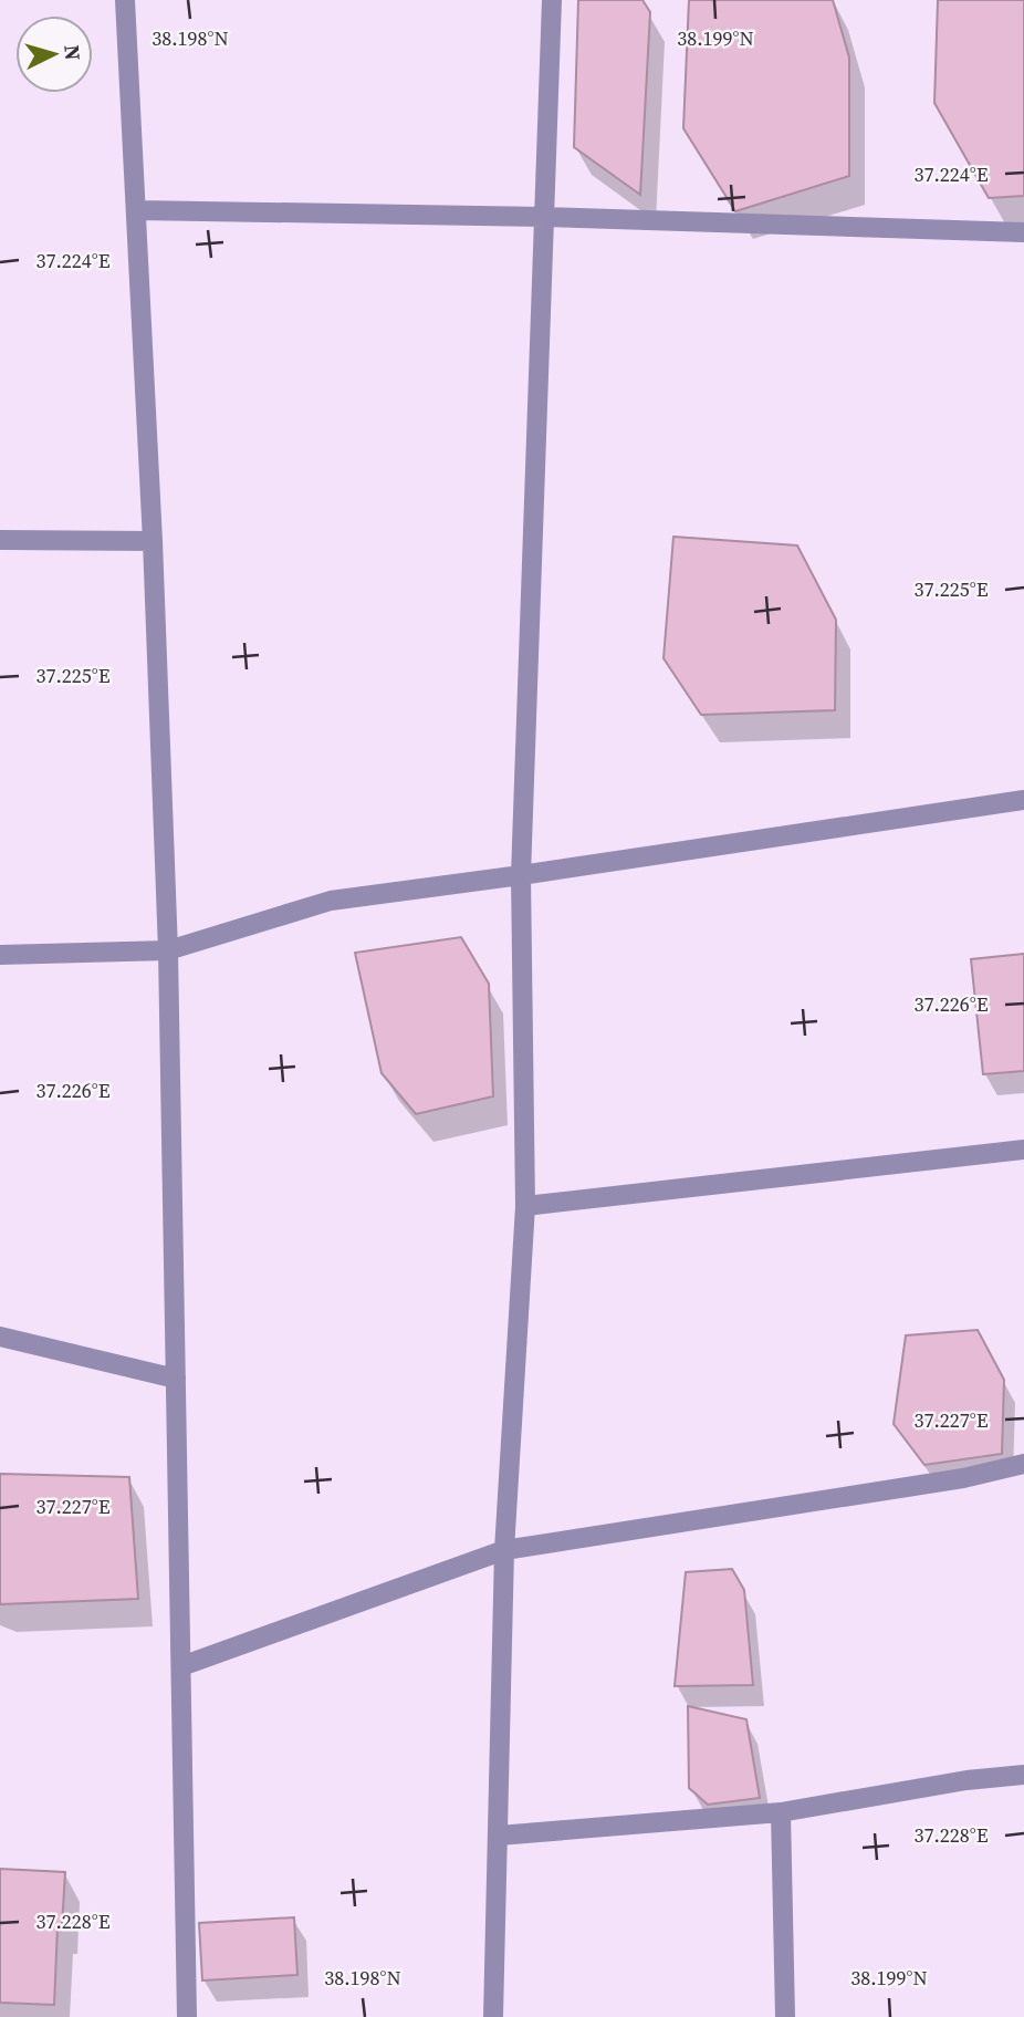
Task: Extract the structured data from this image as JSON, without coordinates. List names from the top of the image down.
{
  "north": "right",
  "coordinates": [
    "38.198°N",
    "38.199°N",
    "37.224°E",
    "37.225°E",
    "37.226°E",
    "37.227°E",
    "37.228°E"
  ]
}
